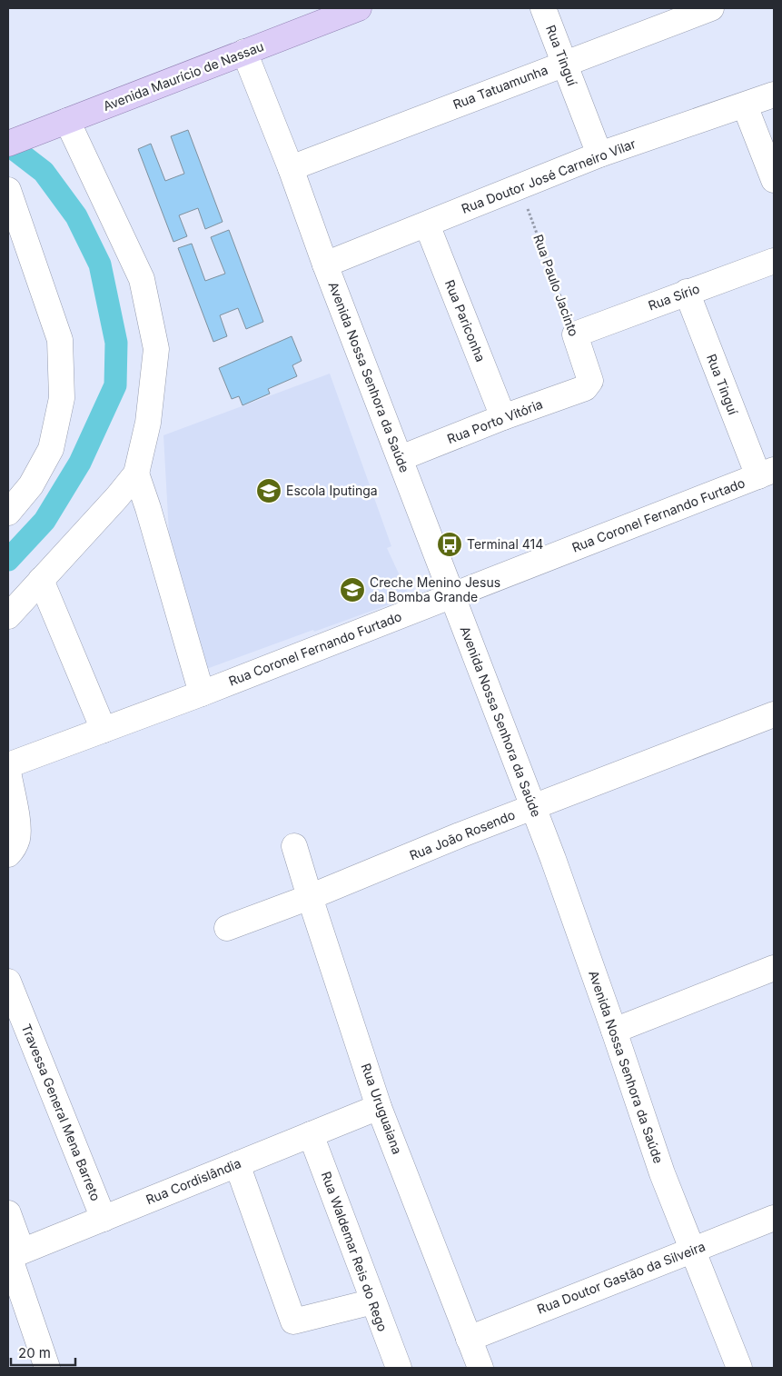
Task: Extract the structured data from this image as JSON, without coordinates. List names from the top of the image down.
{
  "streets": {
    "main road": ["Avenida Maurício de Nassau"],
    "street": [
      "Rua Tinguí",
      "Rua Tatuamunha",
      "Rua Doutor José Carneiro Vilar",
      "Rua Paulo Jacinto",
      "Rua Sírio",
      "Rua Pariconha",
      "Avenida Nossa Senhora da Saúde",
      "Rua Porto Vitória",
      "Rua Coronel Fernando Furtado",
      "Rua João Rosendo",
      "Rua Uruguaiana",
      "Travessa General Mena Barreto",
      "Rua Cordislândia",
      "Rua Waldemar Reis do Rego",
      "Rua Doutor Gastão da Silveira"
    ]
  },
  "crossings": [
    ["Rua Tinguí", "Rua Tatuamunha"],
    ["Rua Tinguí", "Rua Doutor José Carneiro Vilar"],
    ["Rua Tinguí", "Rua Sírio"],
    ["Rua Tinguí", "Rua Coronel Fernando Furtado"],
    ["Avenida Maurício de Nassau", "Avenida Nossa Senhora da Saúde"],
    ["Rua Tatuamunha", "Avenida Nossa Senhora da Saúde"],
    ["Rua Doutor José Carneiro Vilar", "Rua Paulo Jacinto"],
    ["Rua Doutor José Carneiro Vilar", "Rua Pariconha"],
    ["Rua Doutor José Carneiro Vilar", "Avenida Nossa Senhora da Saúde"],
    ["Rua Paulo Jacinto", "Rua Sírio"],
    ["Rua Paulo Jacinto", "Rua Porto Vitória"],
    ["Rua Pariconha", "Rua Porto Vitória"],
    ["Avenida Nossa Senhora da Saúde", "Rua Porto Vitória"],
    ["Avenida Nossa Senhora da Saúde", "Rua Coronel Fernando Furtado"],
    ["Avenida Nossa Senhora da Saúde", "Rua João Rosendo"],
    ["Avenida Nossa Senhora da Saúde", "Rua Doutor Gastão da Silveira"],
    ["Rua João Rosendo", "Rua Uruguaiana"],
    ["Rua Uruguaiana", "Rua Cordislândia"],
    ["Rua Uruguaiana", "Rua Doutor Gastão da Silveira"],
    ["Travessa General Mena Barreto", "Rua Cordislândia"],
    ["Rua Cordislândia", "Rua Waldemar Reis do Rego"]
  ],
  "places": {
    "school or university": ["Escola Iputinga", "Creche Menino Jesus da Bomba Grande"],
    "bus stop": ["Terminal 414"]
  },
  "scale_bar": "20 m"
}
